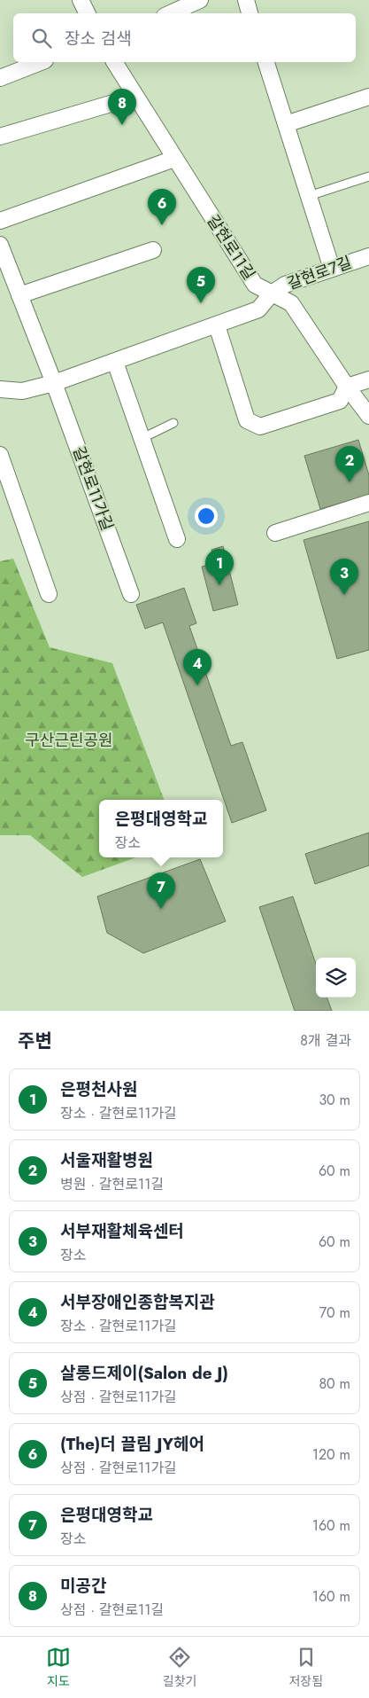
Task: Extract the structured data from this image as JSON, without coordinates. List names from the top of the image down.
{
  "streets": {
    "street": ["갈현로11길", "갈현로7길", "갈현로11가길"]
  },
  "crossings": [
    ["갈현로11길", "갈현로7길"]
  ],
  "parks": ["구산근린공원"],
  "page": {
    "search": "장소 검색",
    "pins": [
      "8",
      "6",
      "5",
      "2",
      "1",
      "3",
      "4",
      "7"
    ],
    "popup": ["은평대영학교", "장소"],
    "heading": ["주변", "8개 결과"],
    "list": [
      {
        "mark": "1",
        "name": "은평천사원",
        "note": "장소 · 갈현로11가길",
        "value": "30 m"
      },
      {
        "mark": "2",
        "name": "서울재활병원",
        "note": "병원 · 갈현로11길",
        "value": "60 m"
      },
      {
        "mark": "3",
        "name": "서부재활체육센터",
        "note": "장소",
        "value": "60 m"
      },
      {
        "mark": "4",
        "name": "서부장애인종합복지관",
        "note": "장소 · 갈현로11가길",
        "value": "70 m"
      },
      {
        "mark": "5",
        "name": "살롱드제이(Salon de J)",
        "note": "상점 · 갈현로11가길",
        "value": "80 m"
      },
      {
        "mark": "6",
        "name": "(The)더 끌림 JY헤어",
        "note": "상점 · 갈현로11가길",
        "value": "120 m"
      },
      {
        "mark": "7",
        "name": "은평대영학교",
        "note": "장소",
        "value": "160 m"
      },
      {
        "mark": "8",
        "name": "미공간",
        "note": "상점 · 갈현로11길",
        "value": "160 m"
      }
    ],
    "nav": ["지도", "길찾기", "저장됨"]
  }
}
